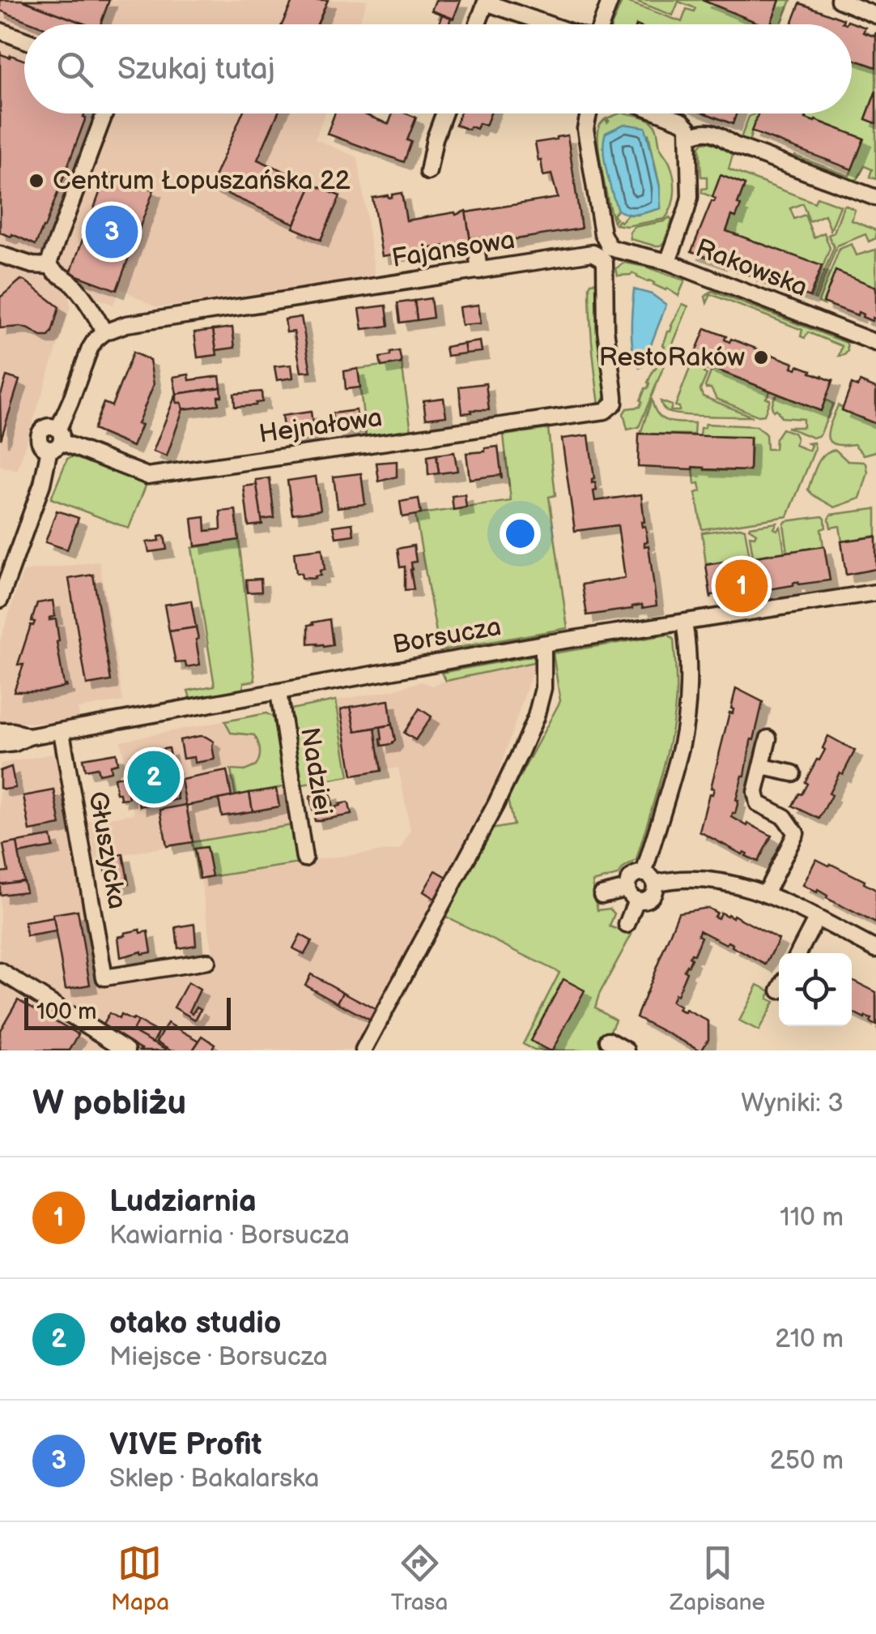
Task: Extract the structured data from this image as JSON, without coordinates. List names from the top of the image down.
{
  "streets": {
    "street": [
      "Fajansowa",
      "Rakowska",
      "Hejnałowa",
      "Borsucza",
      "Nadziei",
      "Głuszycka"
    ]
  },
  "crossings": [
    ["Fajansowa", "Rakowska"],
    ["Fajansowa", "Hejnałowa"],
    ["Borsucza", "Nadziei"],
    ["Borsucza", "Głuszycka"]
  ],
  "places": ["Centrum Łopuszańska 22", "RestoRaków"],
  "scale_bar": "100 m",
  "page": {
    "search": "Szukaj tutaj",
    "pins": ["3", "1", "2"],
    "scale": "100 m",
    "heading": ["W pobliżu", "Wyniki: 3"],
    "list": [
      {
        "mark": "1",
        "name": "Ludziarnia",
        "note": "Kawiarnia · Borsucza",
        "value": "110 m"
      },
      {
        "mark": "2",
        "name": "otako studio",
        "note": "Miejsce · Borsucza",
        "value": "210 m"
      },
      {
        "mark": "3",
        "name": "VIVE Profit",
        "note": "Sklep · Bakalarska",
        "value": "250 m"
      }
    ],
    "nav": ["Mapa", "Trasa", "Zapisane"]
  }
}
